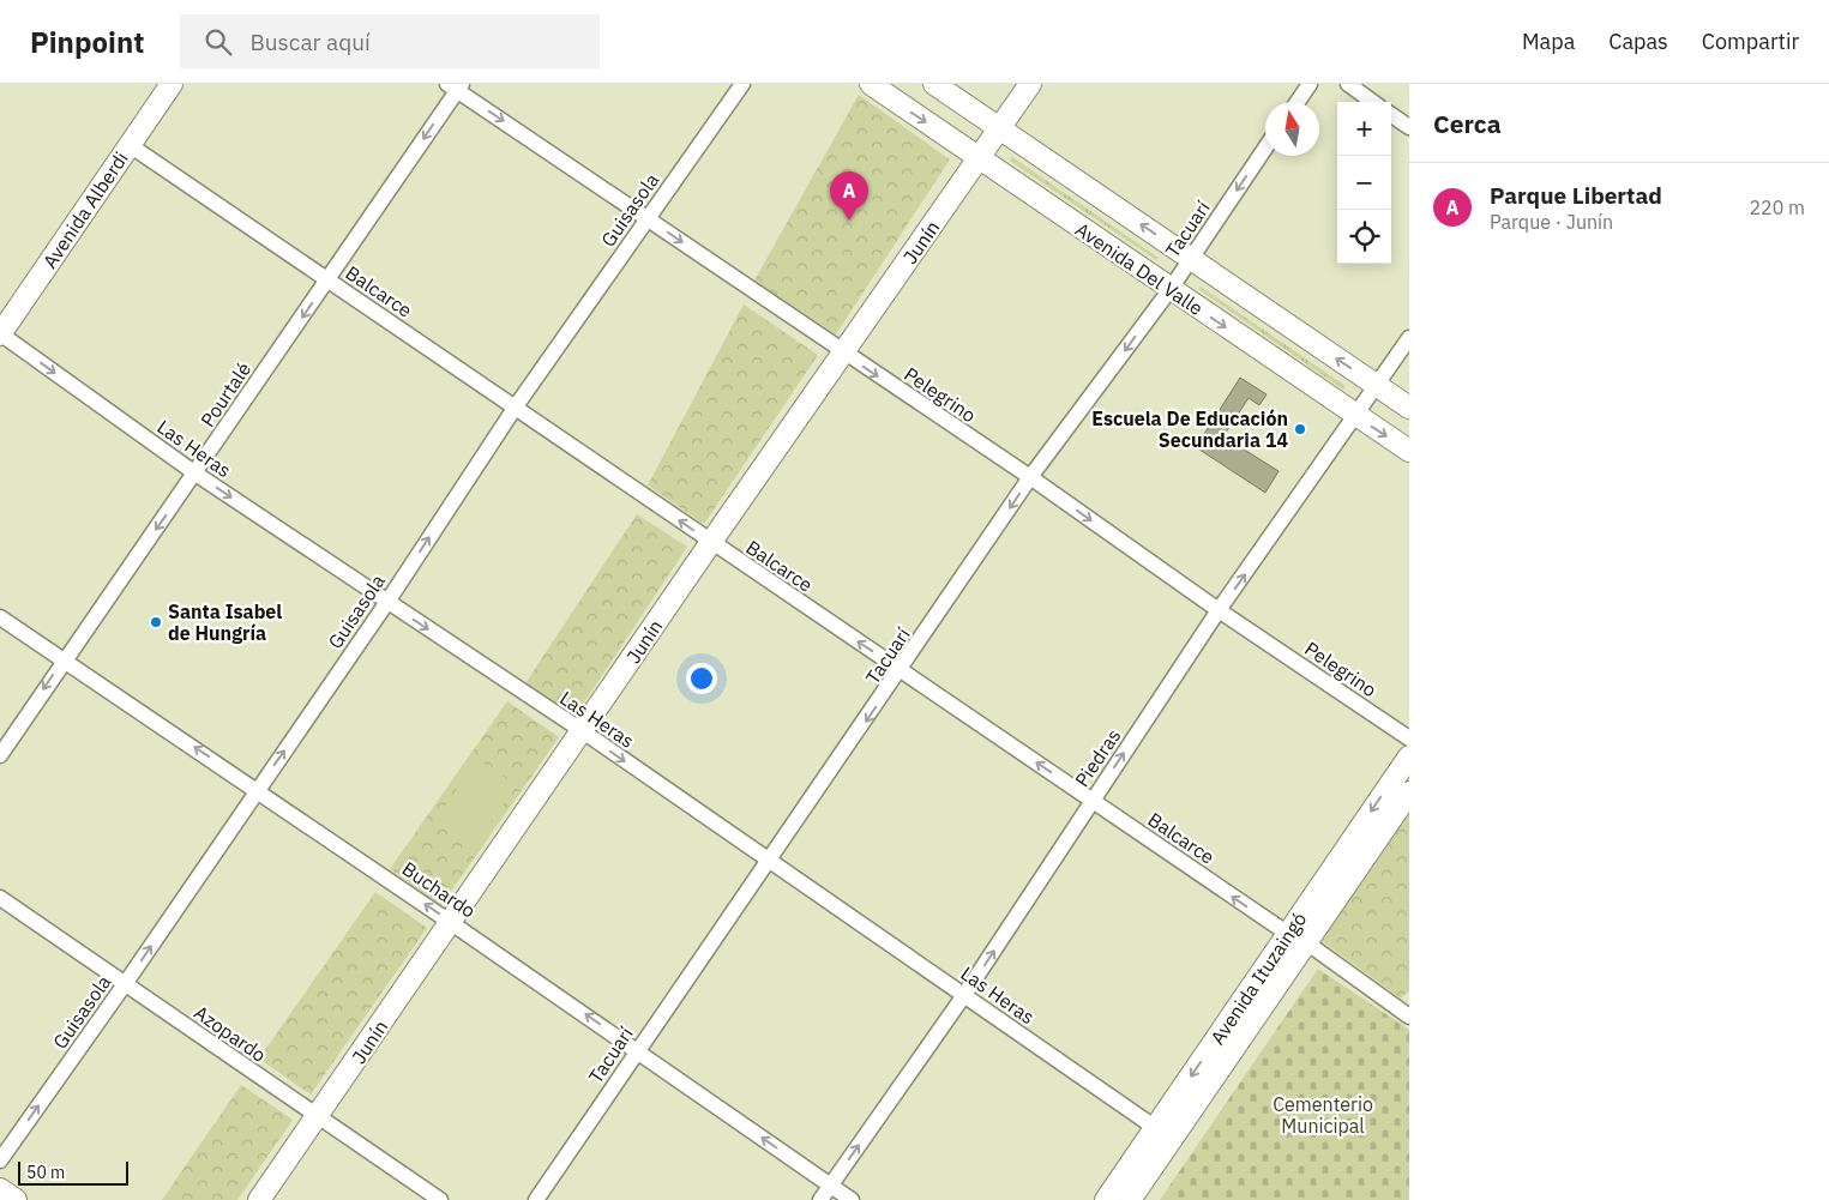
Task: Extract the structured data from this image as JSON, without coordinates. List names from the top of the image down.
{
  "streets": {
    "main road": [
      "Avenida Alberdi",
      "Junín",
      "Avenida Del Valle",
      "Avenida Ituzaingó"
    ],
    "street": [
      "Guisasola",
      "Tacuarí",
      "Balcarce",
      "Pourtalé",
      "Pelegrino",
      "Las Heras",
      "Piedras",
      "Buchardo",
      "Azopardo"
    ]
  },
  "crossings": [
    ["Avenida Alberdi", "Balcarce"],
    ["Avenida Alberdi", "Las Heras"],
    ["Guisasola", "Balcarce"],
    ["Guisasola", "Pelegrino"],
    ["Guisasola", "Las Heras"],
    ["Guisasola", "Buchardo"],
    ["Guisasola", "Azopardo"],
    ["Tacuarí", "Avenida Del Valle"],
    ["Tacuarí", "Balcarce"],
    ["Tacuarí", "Pelegrino"],
    ["Tacuarí", "Las Heras"],
    ["Tacuarí", "Buchardo"],
    ["Junín", "Avenida Del Valle"],
    ["Junín", "Balcarce"],
    ["Junín", "Pelegrino"],
    ["Junín", "Las Heras"],
    ["Junín", "Buchardo"],
    ["Junín", "Azopardo"],
    ["Avenida Del Valle", "Piedras"],
    ["Balcarce", "Pourtalé"],
    ["Balcarce", "Piedras"],
    ["Balcarce", "Avenida Ituzaingó"],
    ["Pourtalé", "Pelegrino"],
    ["Pourtalé", "Las Heras"],
    ["Pourtalé", "Buchardo"],
    ["Pelegrino", "Piedras"],
    ["Las Heras", "Piedras"],
    ["Las Heras", "Avenida Ituzaingó"],
    ["Piedras", "Buchardo"]
  ],
  "one_way": [
    "Guisasola",
    "Tacuarí",
    "Balcarce",
    "Pourtalé",
    "Pelegrino",
    "Las Heras",
    "Piedras",
    "Buchardo"
  ],
  "parks": ["Cementerio Municipal"],
  "places": ["Escuela De Educación Secundaria 14", "Santa Isabel de Hungría"],
  "scale_bar": "50 m",
  "north": "top",
  "page": {
    "header": "Pinpoint",
    "search": "Buscar aquí",
    "nav": ["Mapa", "Capas", "Compartir"],
    "heading": "Cerca",
    "map_buttons": ["+", "−"],
    "list": [
      {
        "mark": "A",
        "name": "Parque Libertad",
        "note": "Parque · Junín",
        "value": "220 m"
      }
    ],
    "pins": "A",
    "scale": "50 m"
  }
}
